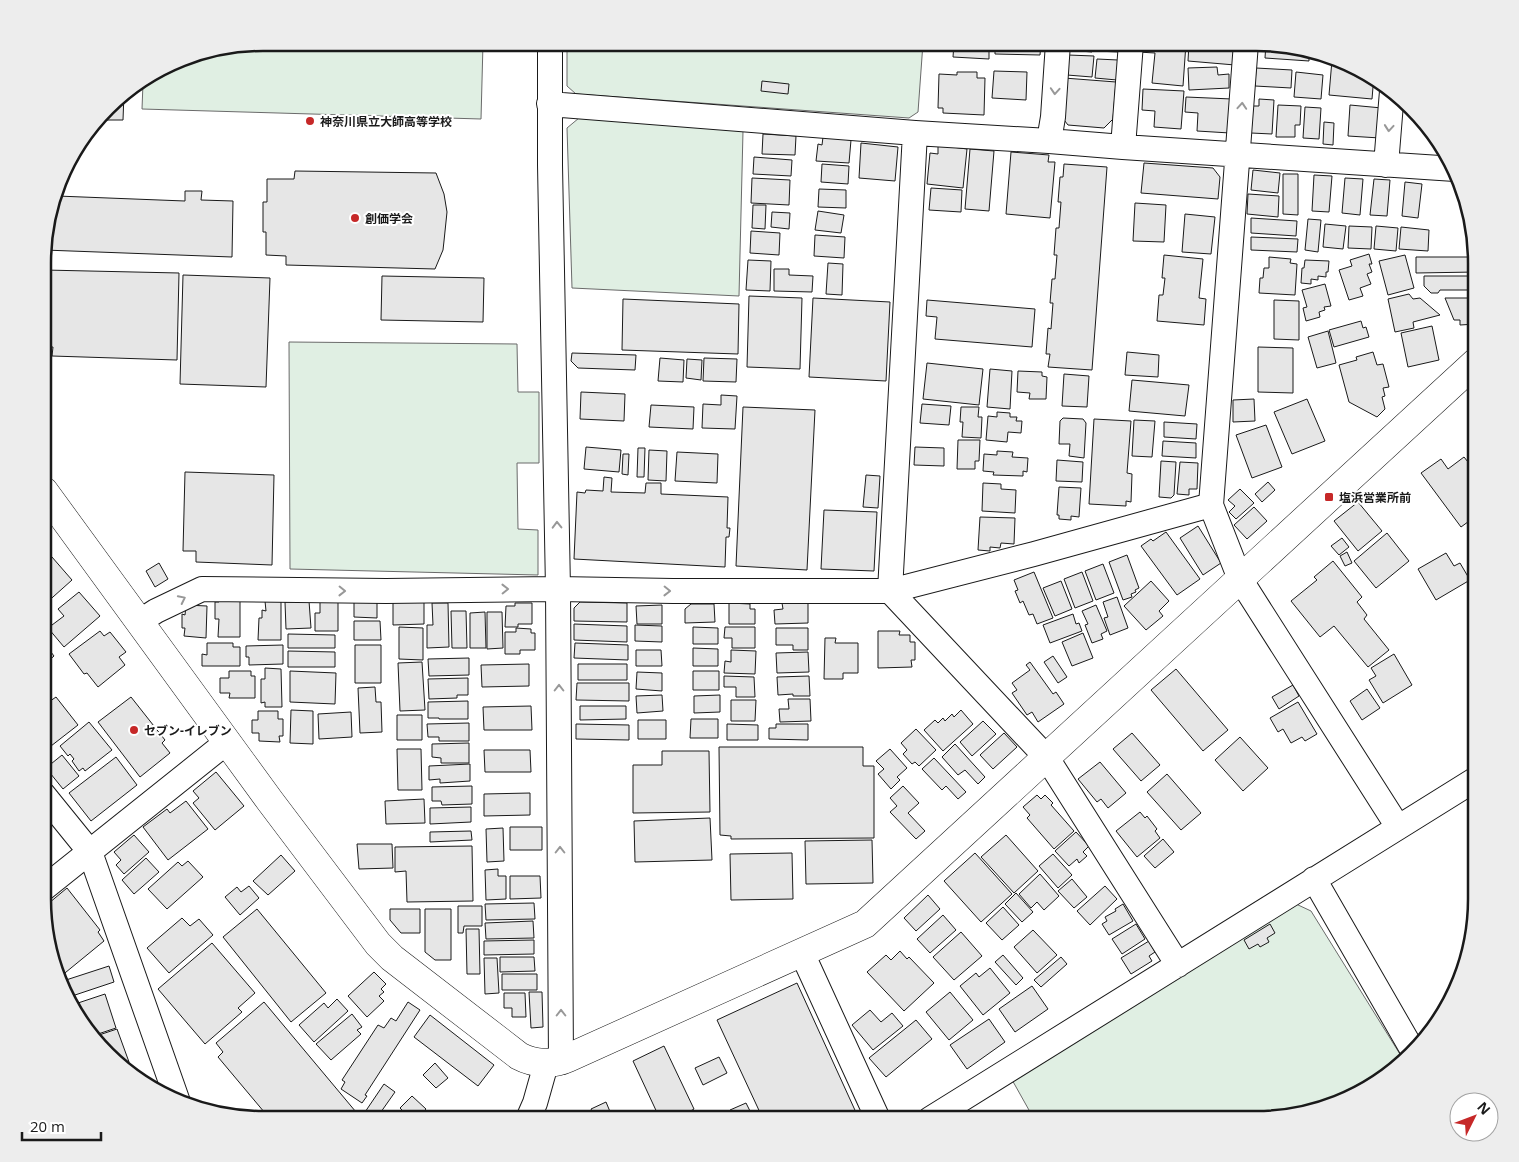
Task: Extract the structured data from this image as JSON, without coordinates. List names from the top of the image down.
{
  "places": {
    "other": ["神奈川県立大師高等学校", "創価学会", "セブン-イレブン"],
    "transit": ["塩浜営業所前"]
  },
  "scale_bar": "20 m",
  "north": "top right"
}
